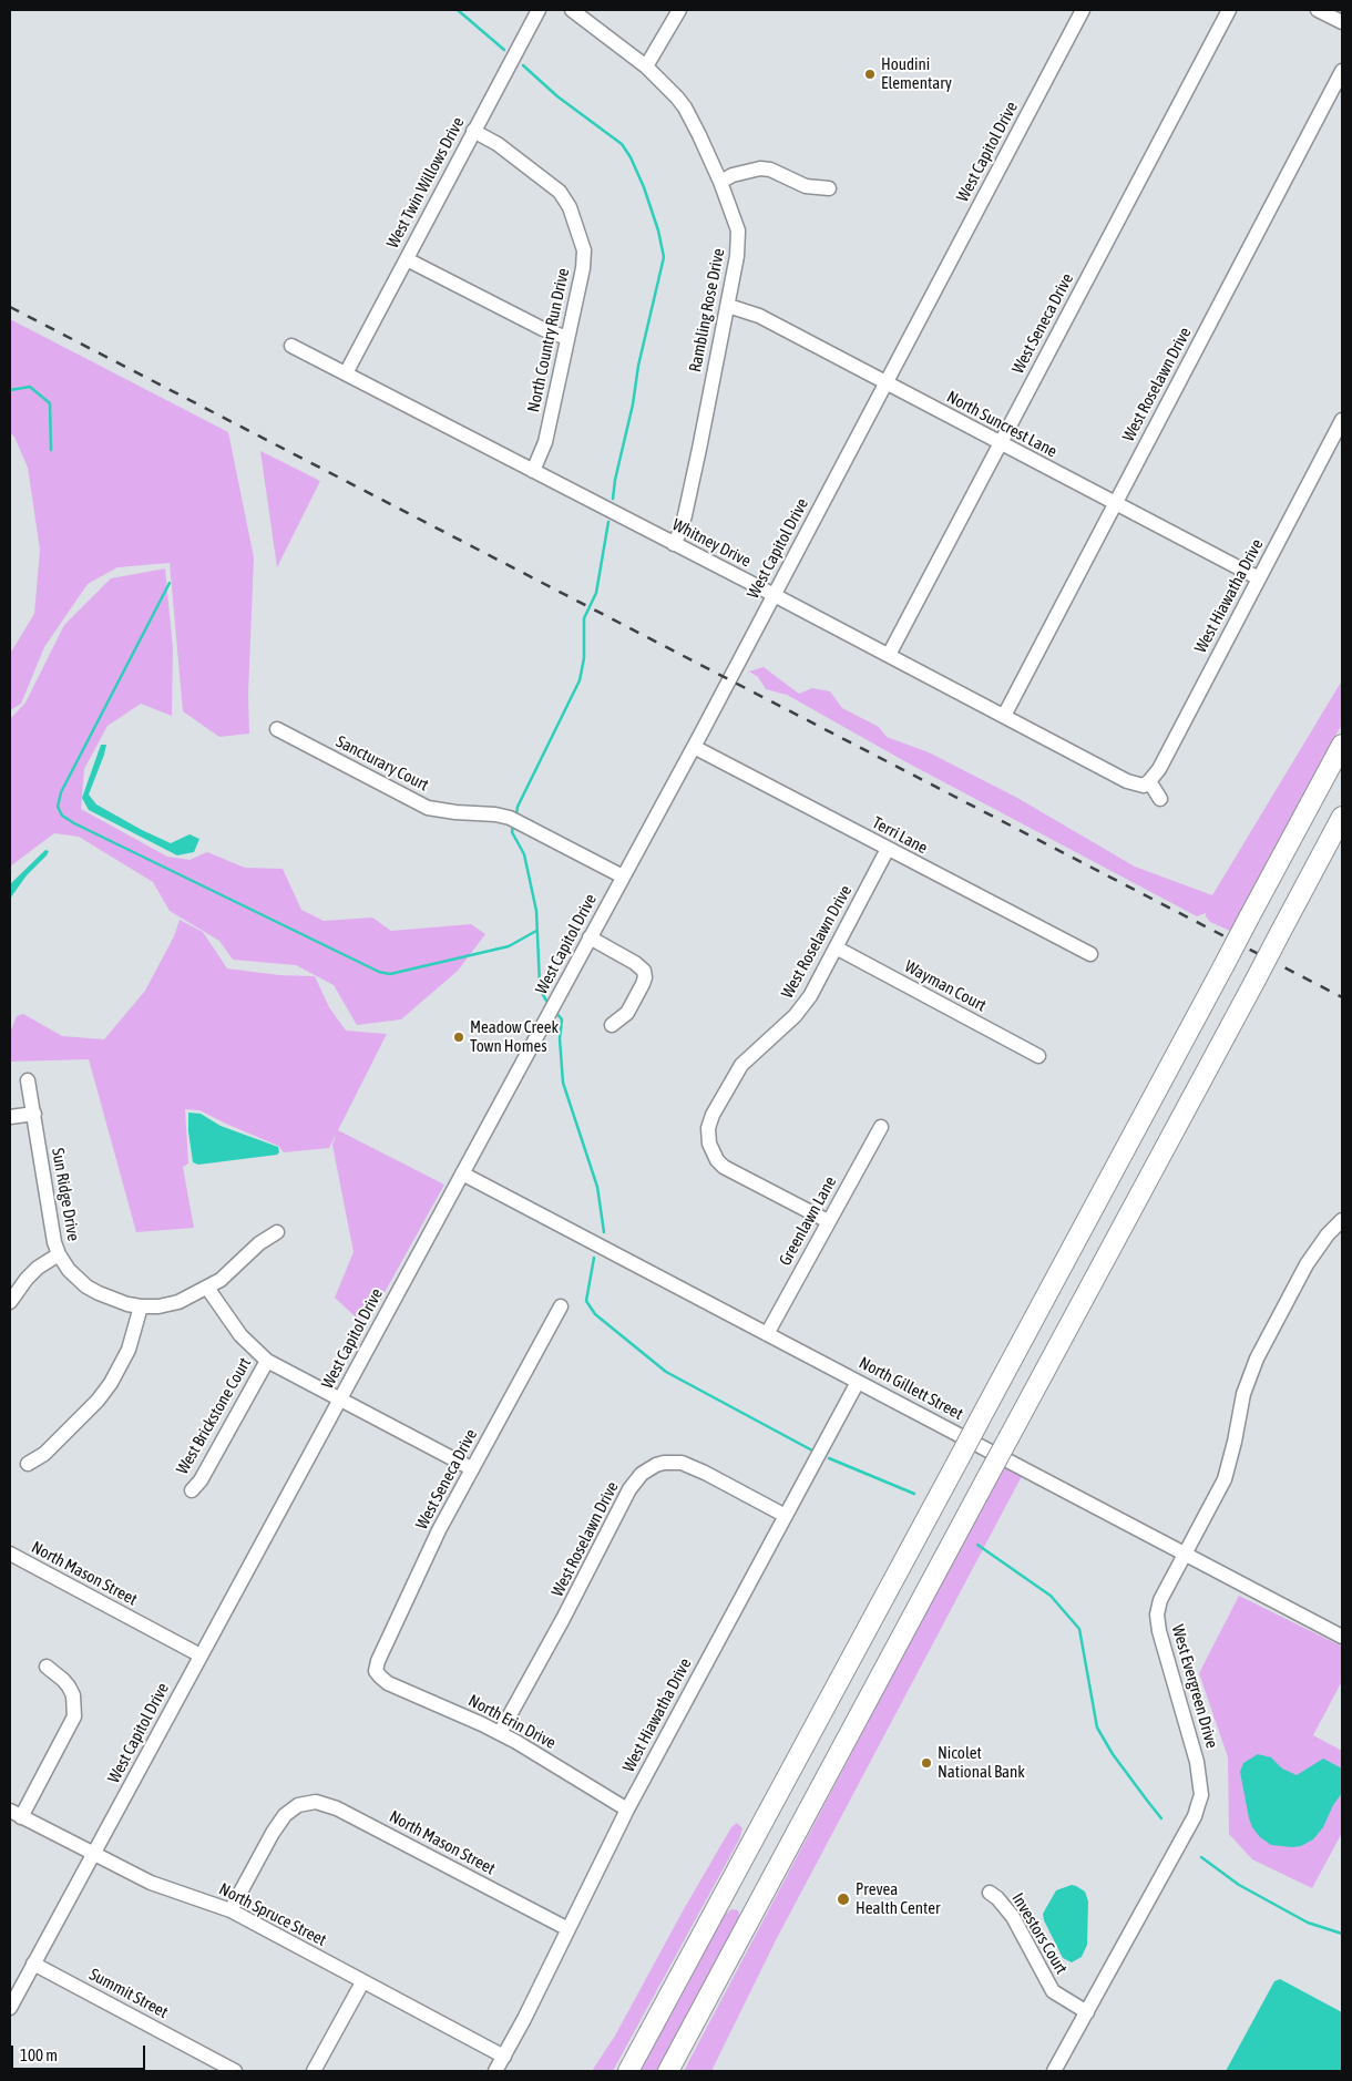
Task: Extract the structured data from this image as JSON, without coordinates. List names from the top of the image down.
{
  "streets": {
    "street": [
      "West Capitol Drive",
      "West Twin Willows Drive",
      "Rambling Rose Drive",
      "West Seneca Drive",
      "North Country Run Drive",
      "West Roselawn Drive",
      "North Suncrest Lane",
      "Whitney Drive",
      "West Hiawatha Drive",
      "Sancturary Court",
      "Terri Lane",
      "Wayman Court",
      "Sun Ridge Drive",
      "Greenlawn Lane",
      "North Gillett Street",
      "West Brickstone Court",
      "North Mason Street",
      "West Evergreen Drive",
      "North Erin Drive",
      "North Spruce Street",
      "Investors Court",
      "Summit Street"
    ]
  },
  "crossings": [
    ["West Capitol Drive", "North Suncrest Lane"],
    ["West Capitol Drive", "Whitney Drive"],
    ["West Capitol Drive", "Sancturary Court"],
    ["West Capitol Drive", "Terri Lane"],
    ["West Capitol Drive", "North Gillett Street"],
    ["West Capitol Drive", "North Mason Street"],
    ["West Capitol Drive", "North Spruce Street"],
    ["West Capitol Drive", "Summit Street"],
    ["West Twin Willows Drive", "North Country Run Drive"],
    ["West Twin Willows Drive", "Whitney Drive"],
    ["Rambling Rose Drive", "North Suncrest Lane"],
    ["Rambling Rose Drive", "Whitney Drive"],
    ["West Seneca Drive", "North Suncrest Lane"],
    ["West Seneca Drive", "Whitney Drive"],
    ["West Seneca Drive", "North Erin Drive"],
    ["North Country Run Drive", "Whitney Drive"],
    ["West Roselawn Drive", "North Suncrest Lane"],
    ["West Roselawn Drive", "Whitney Drive"],
    ["West Roselawn Drive", "West Hiawatha Drive"],
    ["West Roselawn Drive", "Terri Lane"],
    ["West Roselawn Drive", "Wayman Court"],
    ["West Roselawn Drive", "Greenlawn Lane"],
    ["West Roselawn Drive", "North Erin Drive"],
    ["North Suncrest Lane", "West Hiawatha Drive"],
    ["Whitney Drive", "West Hiawatha Drive"],
    ["West Hiawatha Drive", "North Gillett Street"],
    ["West Hiawatha Drive", "North Mason Street"],
    ["West Hiawatha Drive", "North Erin Drive"],
    ["West Hiawatha Drive", "North Spruce Street"],
    ["Greenlawn Lane", "North Gillett Street"],
    ["North Gillett Street", "West Evergreen Drive"],
    ["North Mason Street", "North Spruce Street"],
    ["West Evergreen Drive", "Investors Court"]
  ],
  "places": [
    "Houdini Elementary",
    "Meadow Creek Town Homes",
    "Nicolet National Bank",
    "Prevea Health Center"
  ],
  "scale_bar": "100 m"
}
